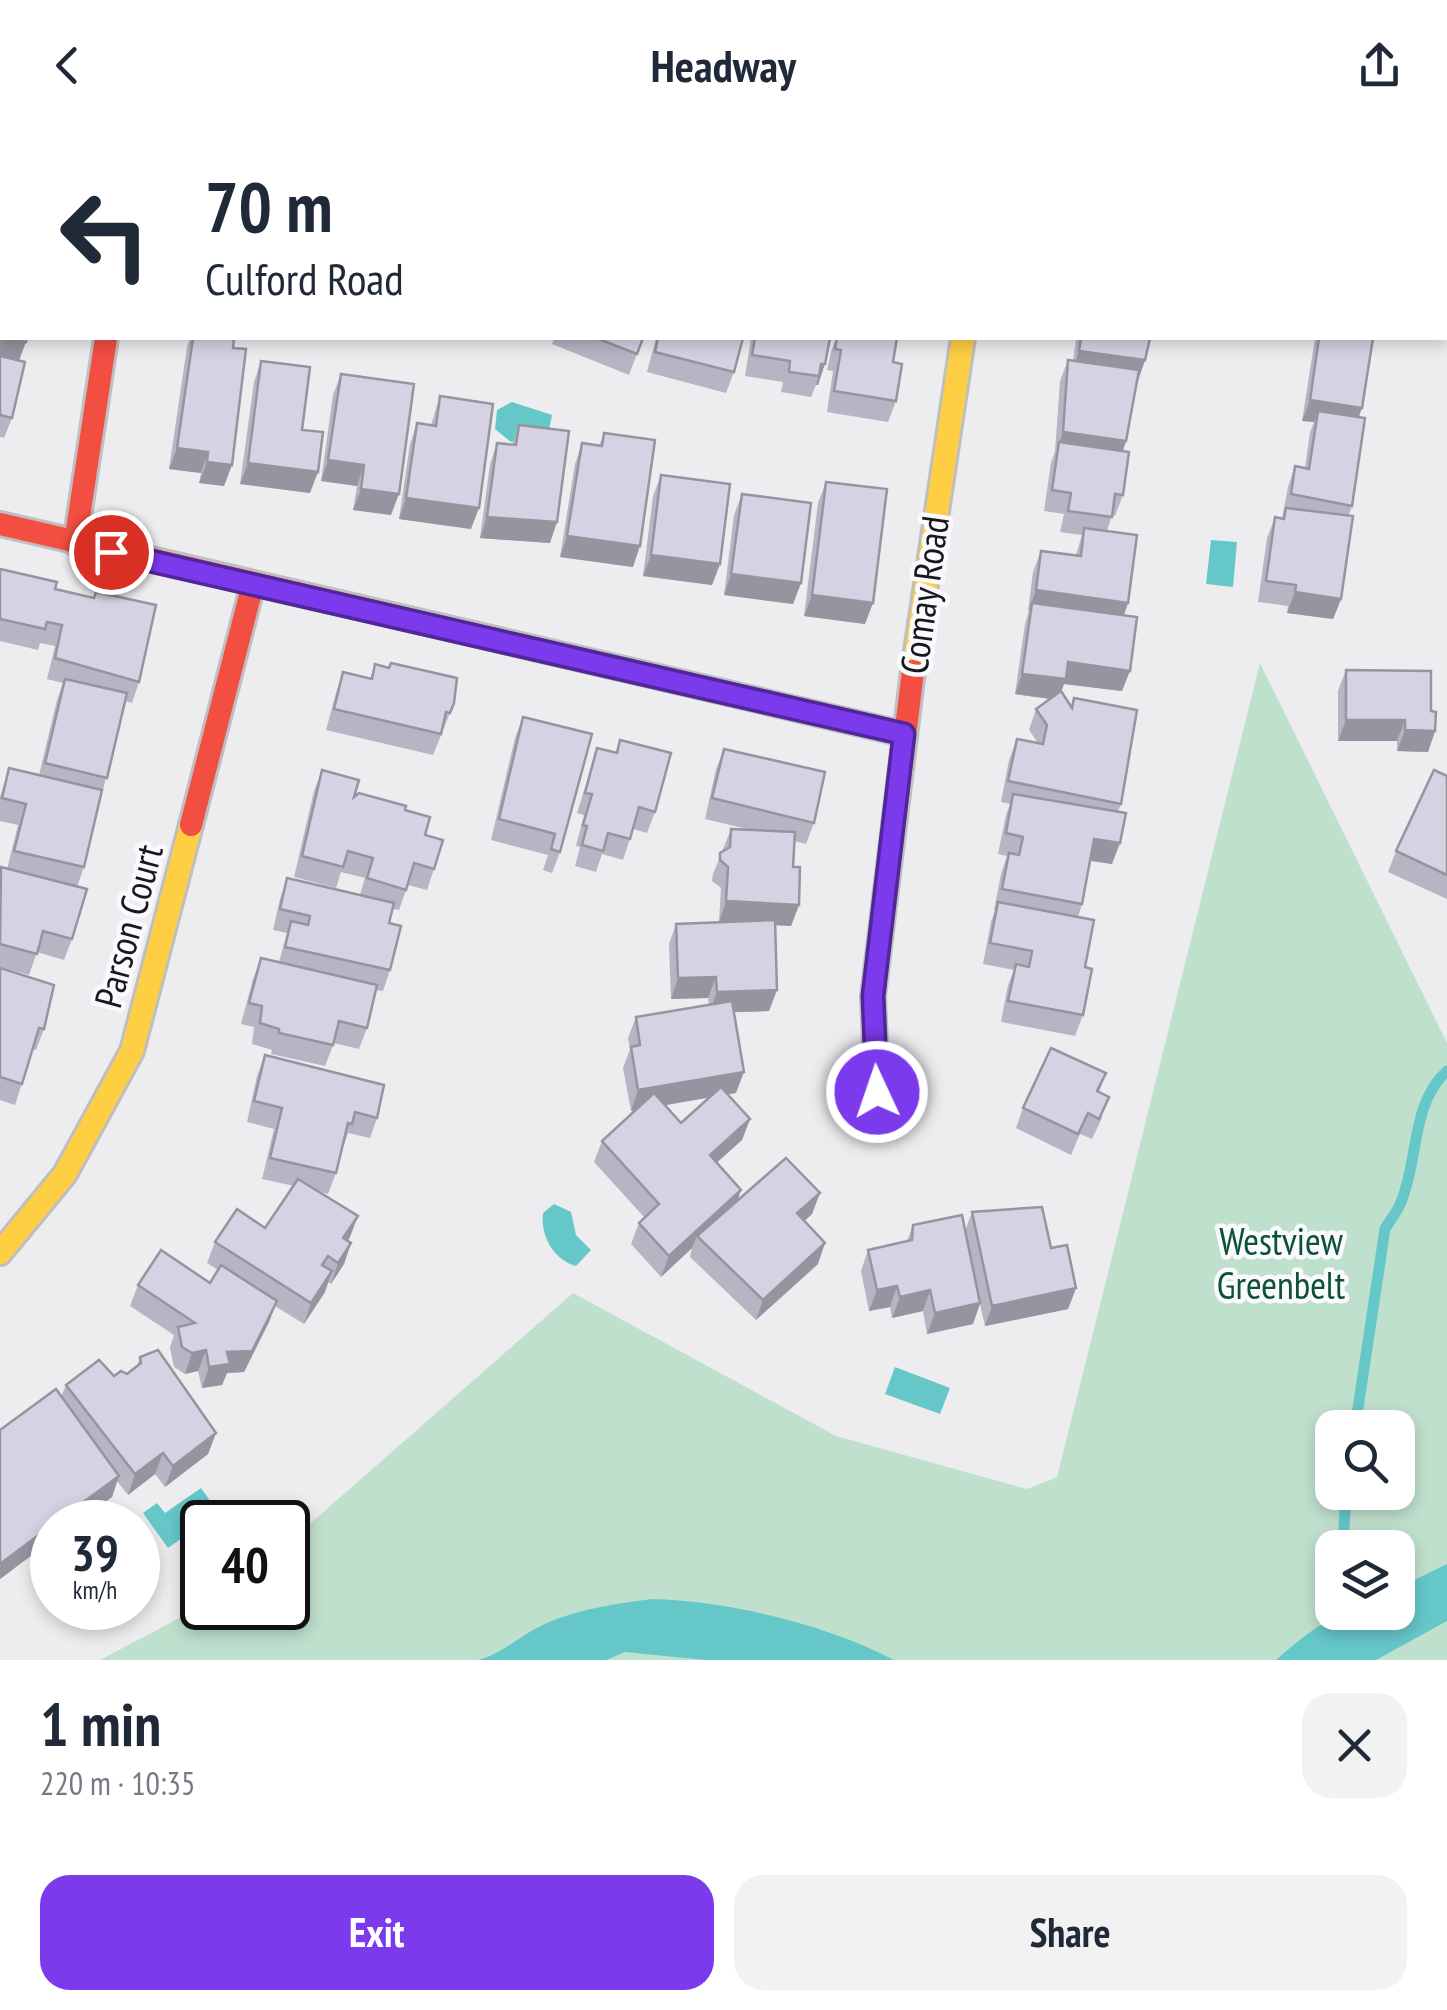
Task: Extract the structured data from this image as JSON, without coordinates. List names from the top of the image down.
{
  "streets": {
    "street": ["Comay Road", "Parson Court"]
  },
  "parks": ["Westview Greenbelt"],
  "page": {
    "header": "Headway",
    "turn": ["70 m", "Culford Road"],
    "speed": "39 km/h",
    "limit": "40",
    "heading": ["1 min", "220 m · 10:35"],
    "buttons": ["Exit", "Share"]
  }
}
